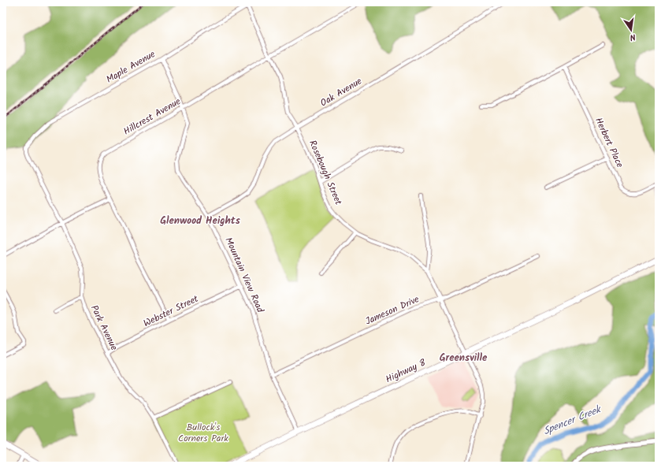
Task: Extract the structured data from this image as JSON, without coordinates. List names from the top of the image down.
{
  "streets": {
    "main road": ["Highway 8"],
    "street": [
      "Maple Avenue",
      "Oak Avenue",
      "Hillcrest Avenue",
      "Herbert Place",
      "Rosebough Street",
      "Mountain View Road",
      "Jameson Drive",
      "Webster Street",
      "Park Avenue"
    ]
  },
  "crossings": [
    ["Maple Avenue", "Rosebough Street"],
    ["Maple Avenue", "Mountain View Road"],
    ["Maple Avenue", "Park Avenue"],
    ["Oak Avenue", "Rosebough Street"],
    ["Oak Avenue", "Mountain View Road"],
    ["Hillcrest Avenue", "Rosebough Street"],
    ["Hillcrest Avenue", "Mountain View Road"],
    ["Rosebough Street", "Jameson Drive"],
    ["Rosebough Street", "Highway 8"],
    ["Mountain View Road", "Jameson Drive"],
    ["Mountain View Road", "Webster Street"],
    ["Mountain View Road", "Highway 8"],
    ["Webster Street", "Park Avenue"]
  ],
  "districts": ["Glenwood Heights", "Greensville"],
  "water": ["Spencer Creek"],
  "parks": ["Bullock's Corners Park"],
  "north": "bottom"
}
